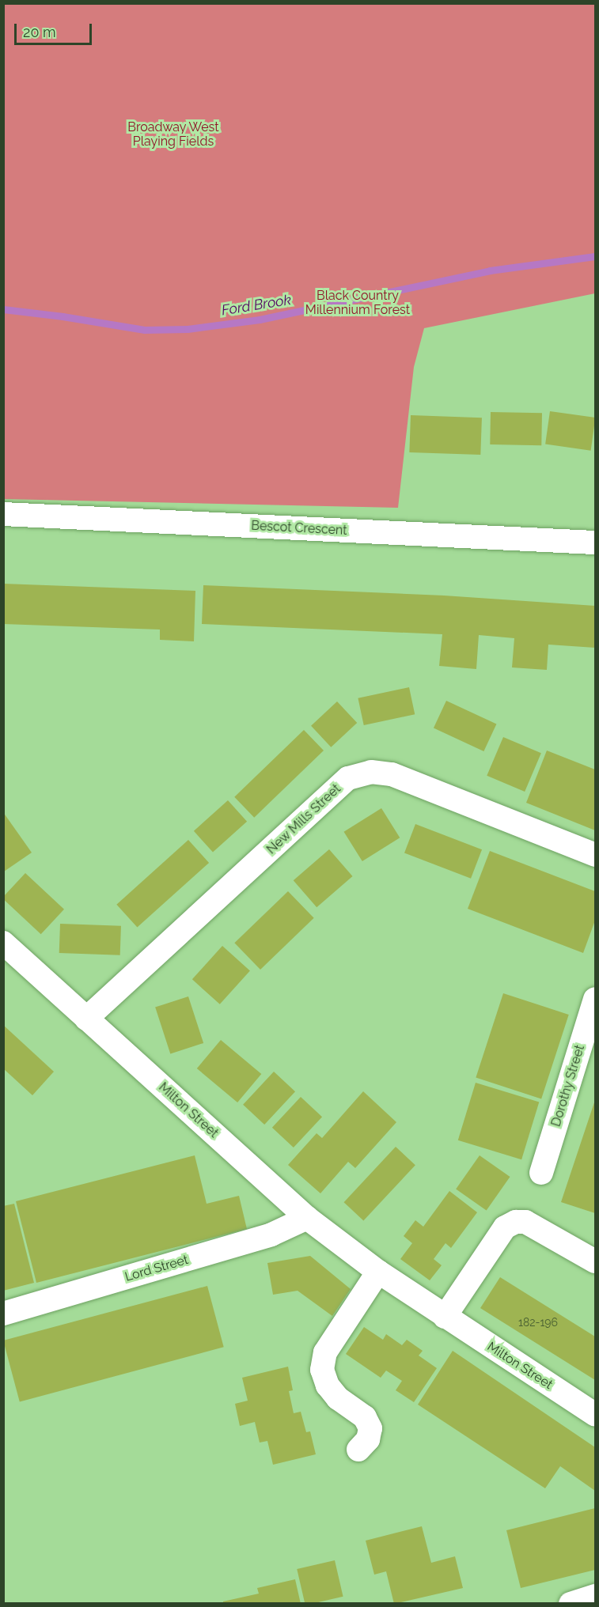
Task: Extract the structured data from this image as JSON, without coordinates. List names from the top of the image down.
{
  "streets": {
    "street": [
      "Bescot Crescent",
      "New Mills Street",
      "Dorothy Street",
      "Milton Street",
      "Lord Street"
    ]
  },
  "crossings": [
    ["New Mills Street", "Milton Street"],
    ["Milton Street", "Lord Street"]
  ],
  "water": ["Ford Brook"],
  "parks": ["Broadway West Playing Fields", "Black Country Millennium Forest"],
  "house_numbers": ["182-196"],
  "scale_bar": "20 m"
}
